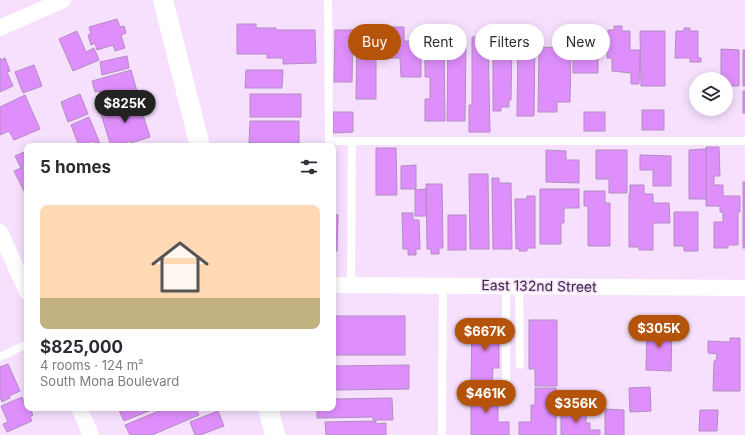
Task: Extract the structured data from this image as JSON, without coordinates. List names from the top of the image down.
{
  "streets": {
    "street": ["East 132nd Street"]
  },
  "page": {
    "chip": [
      "Buy",
      "Rent",
      "Filters",
      "New"
    ],
    "price": [
      "$825K",
      "$305K",
      "$667K",
      "$461K",
      "$356K"
    ],
    "heading": "5 homes",
    "list": [
      {
        "name": "$825,000",
        "note": "4 rooms · 124 m² · South Mona Boulevard"
      }
    ]
  }
}
